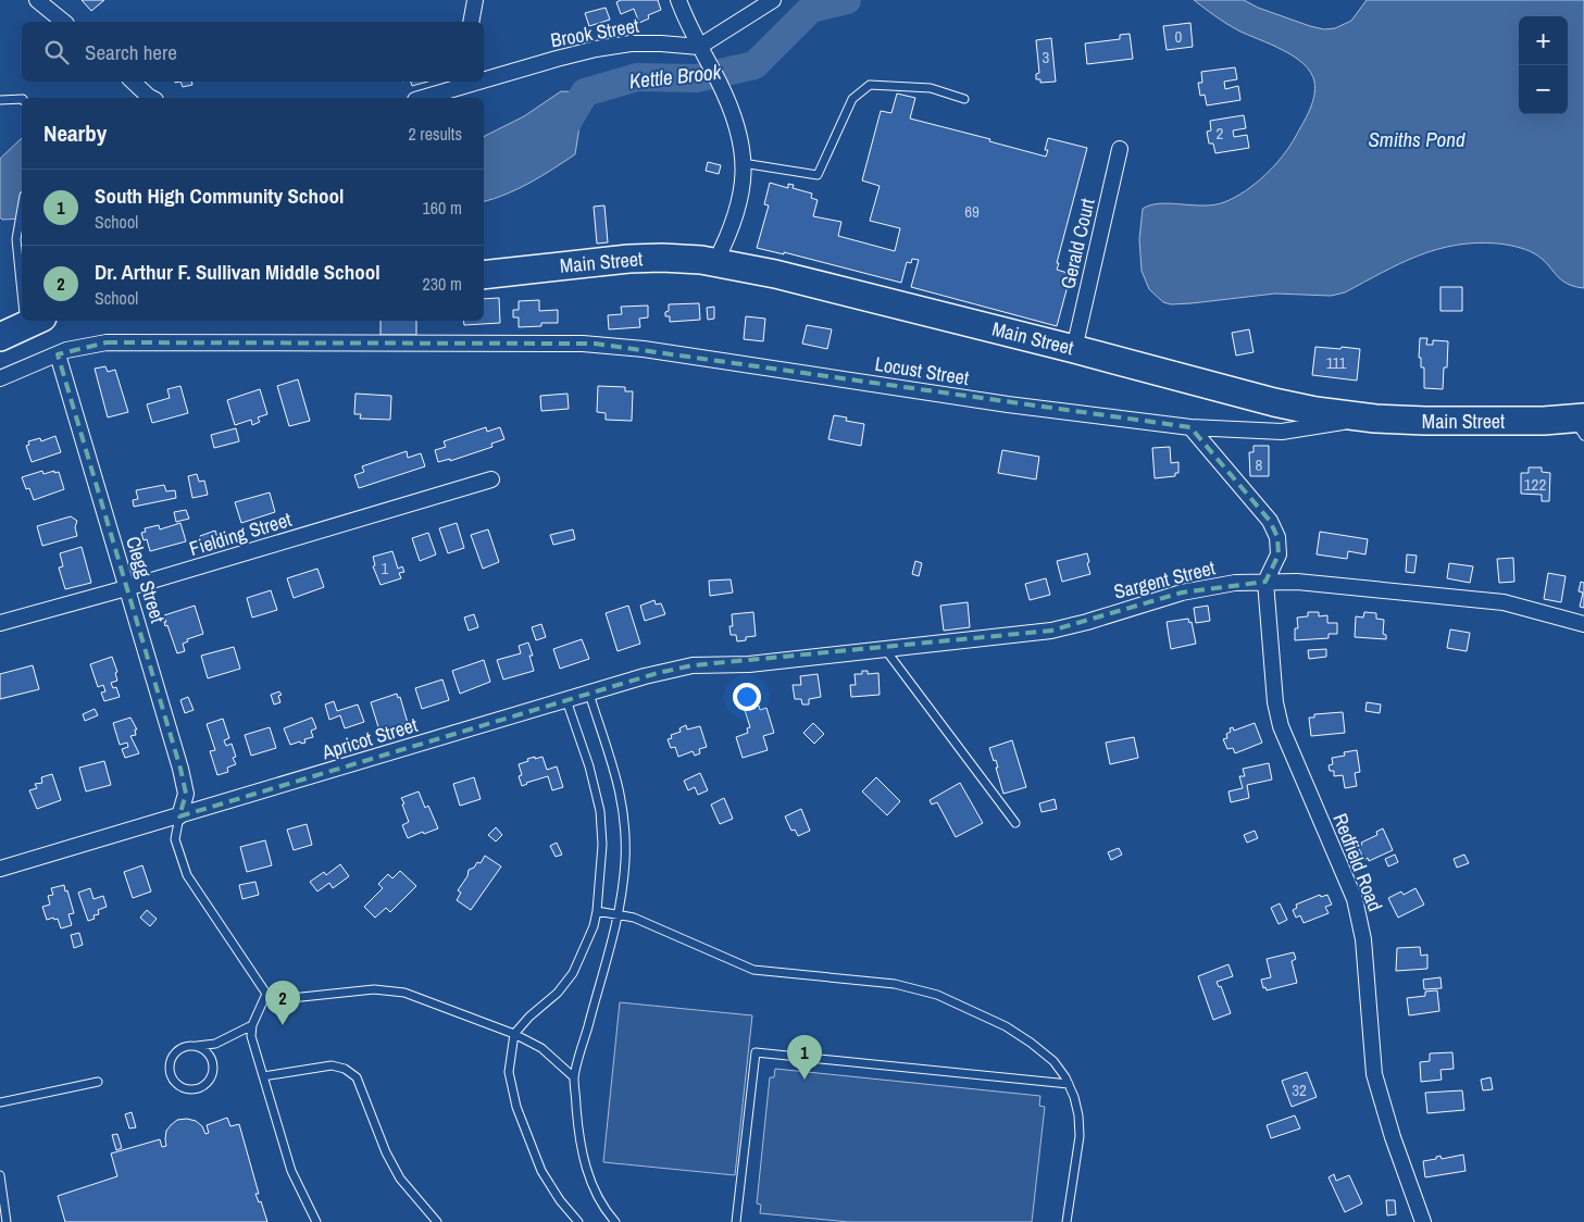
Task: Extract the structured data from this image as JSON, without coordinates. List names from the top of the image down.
{
  "streets": {
    "highway": ["Main Street"],
    "street": [
      "Brook Street",
      "Gerald Court",
      "Locust Street",
      "Fielding Street",
      "Clegg Street",
      "Sargent Street",
      "Apricot Street",
      "Redfield Road"
    ]
  },
  "crossings": [
    ["Gerald Court", "Main Street"],
    ["Main Street", "Locust Street"],
    ["Locust Street", "Clegg Street"],
    ["Fielding Street", "Clegg Street"],
    ["Clegg Street", "Apricot Street"],
    ["Sargent Street", "Apricot Street"],
    ["Sargent Street", "Redfield Road"]
  ],
  "water": ["Kettle Brook", "Smiths Pond"],
  "house_numbers": [
    "0",
    "3",
    "2",
    "69",
    "111",
    "8",
    "122",
    "1",
    "32"
  ],
  "page": {
    "map_buttons": ["+", "−"],
    "search": "Search here",
    "heading": ["Nearby", "2 results"],
    "list": [
      {
        "mark": "1",
        "name": "South High Community School",
        "note": "School",
        "value": "160 m"
      },
      {
        "mark": "2",
        "name": "Dr. Arthur F. Sullivan Middle School",
        "note": "School",
        "value": "230 m"
      }
    ],
    "pins": ["2", "1"]
  }
}
